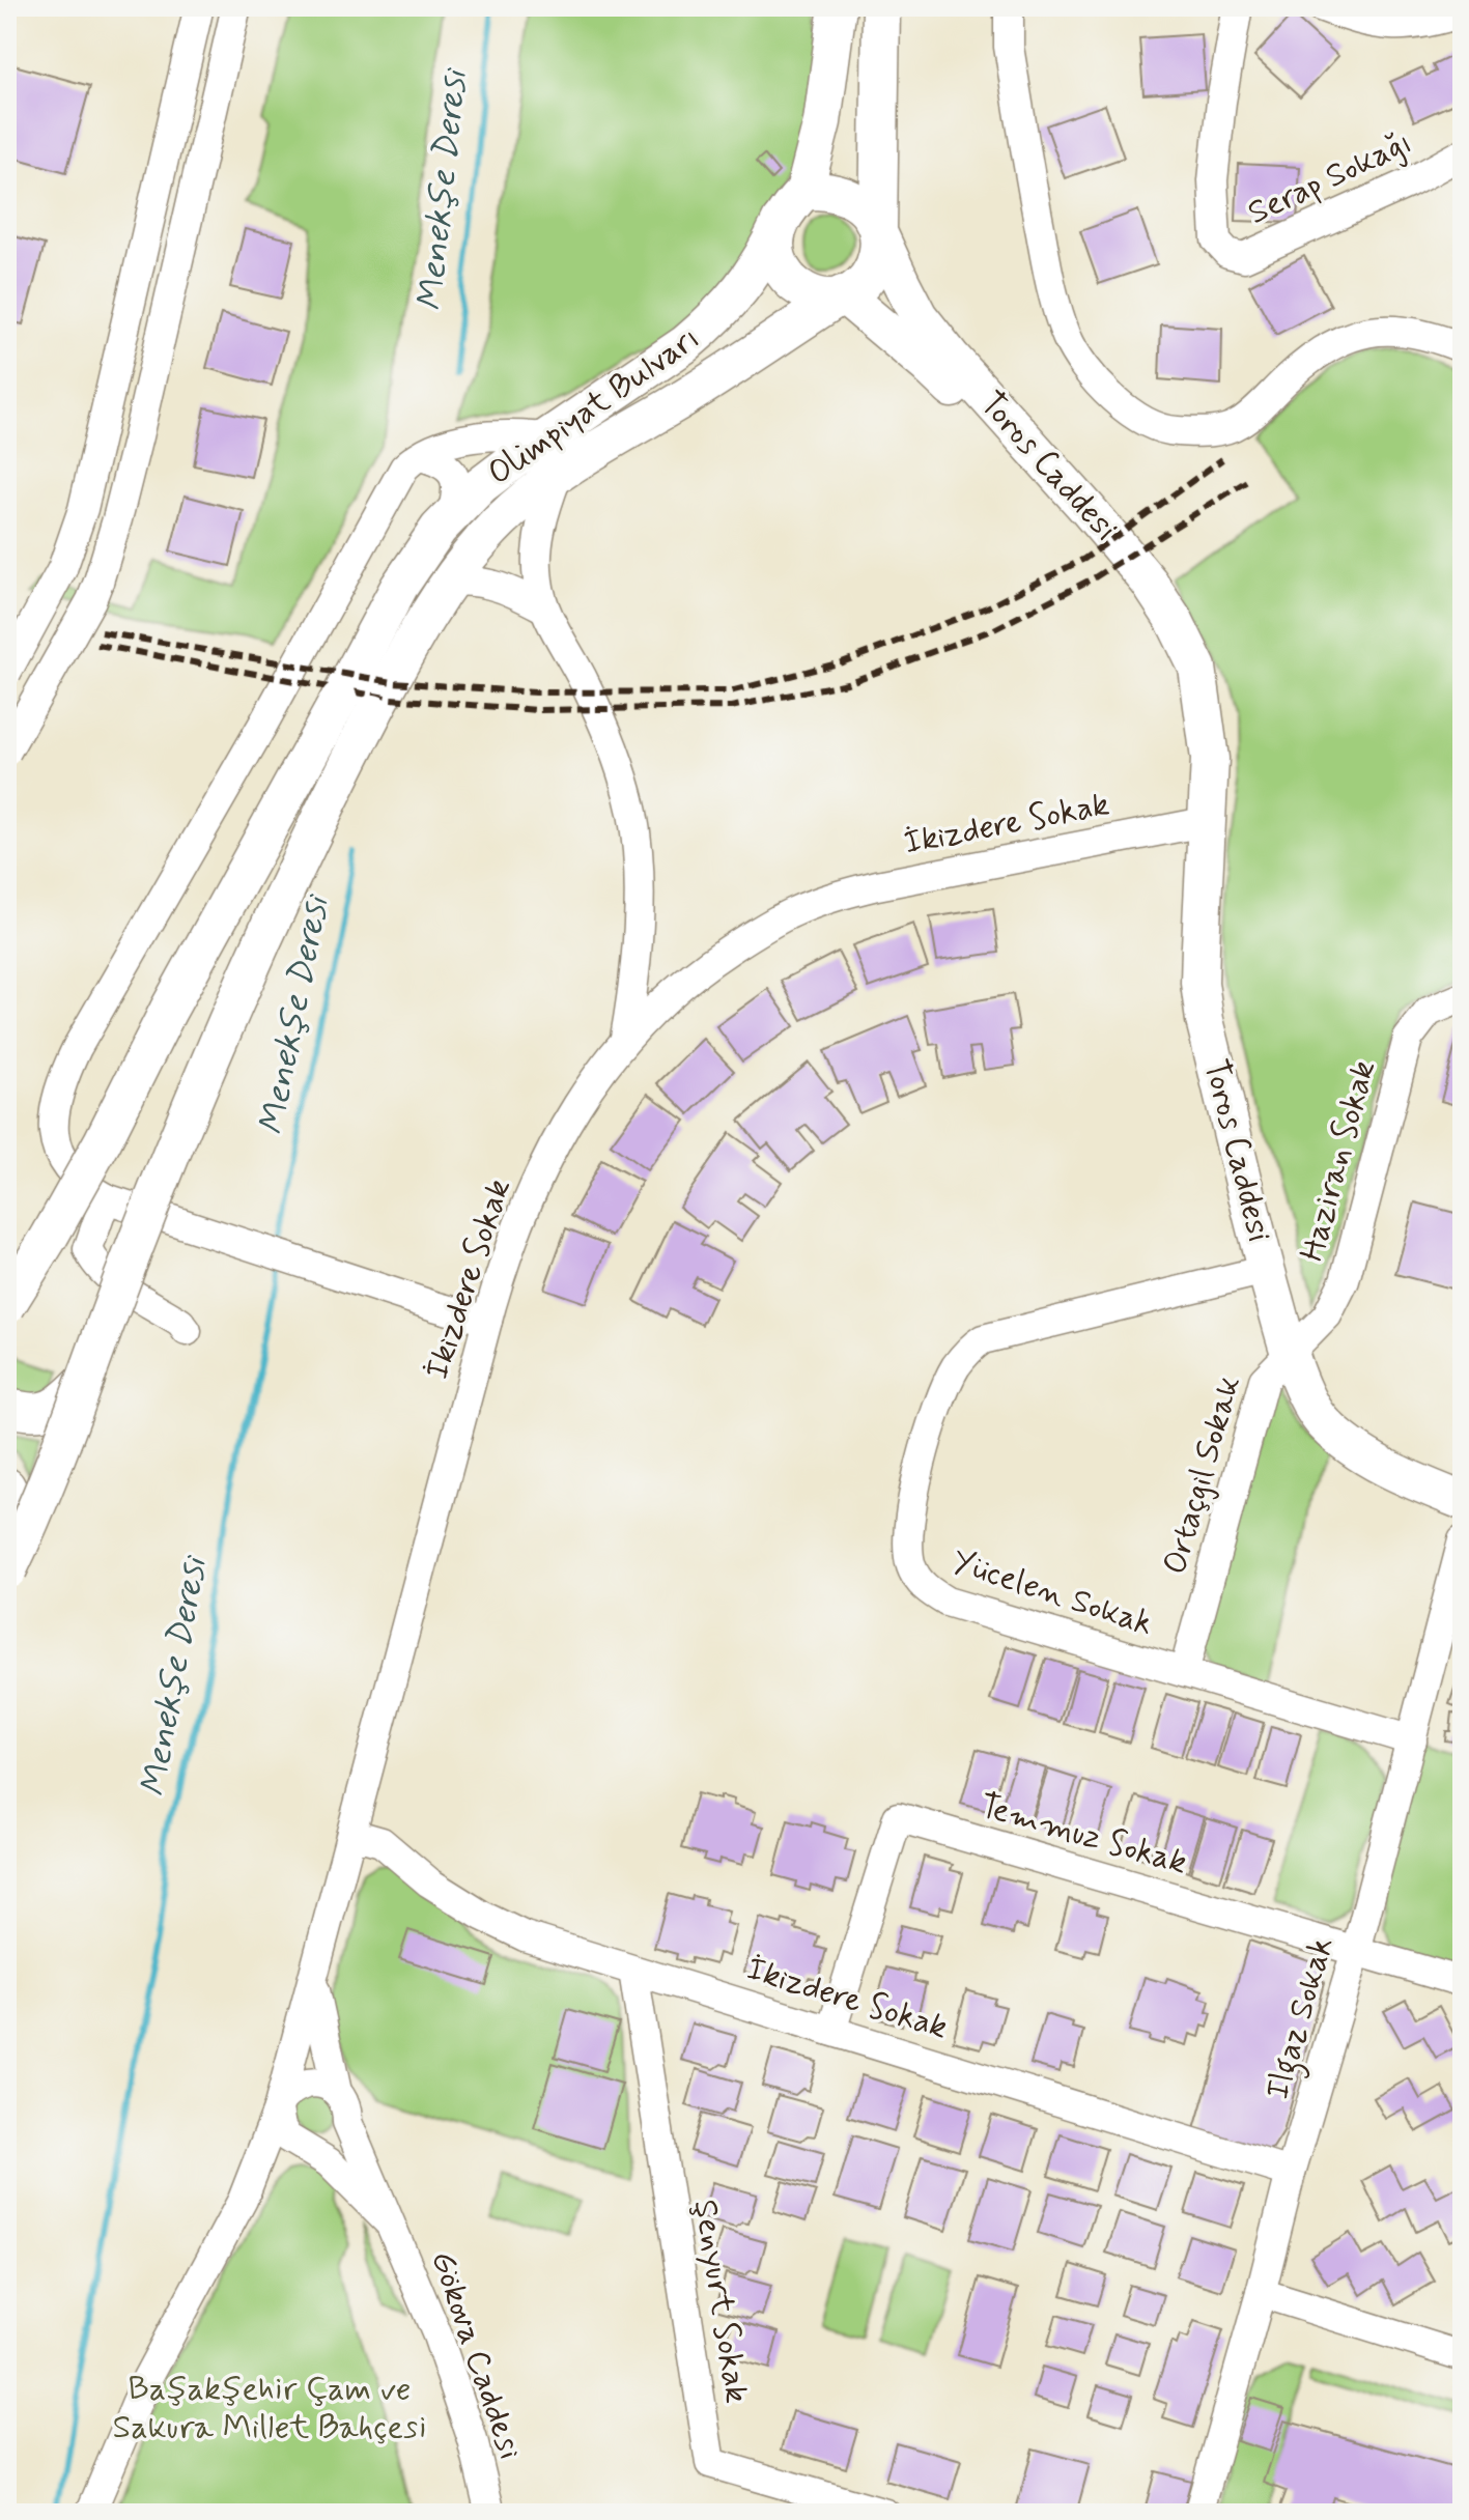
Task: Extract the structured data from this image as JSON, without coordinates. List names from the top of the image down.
{
  "streets": {
    "main road": ["Olimpiyat Bulvarı", "Toros Caddesi"],
    "street": [
      "Serap Sokağı",
      "İkizdere Sokak",
      "Haziran Sokak",
      "Ortaçgil Sokak",
      "Yücelen Sokak",
      "Temmuz Sokak",
      "Ilgaz Sokak",
      "Şenyurt Sokak",
      "Gökova Caddesi"
    ]
  },
  "crossings": [
    ["Olimpiyat Bulvarı", "Toros Caddesi"],
    ["Toros Caddesi", "İkizdere Sokak"],
    ["Toros Caddesi", "Haziran Sokak"],
    ["Toros Caddesi", "Ortaçgil Sokak"],
    ["Toros Caddesi", "Yücelen Sokak"],
    ["İkizdere Sokak", "Temmuz Sokak"],
    ["İkizdere Sokak", "Ilgaz Sokak"],
    ["İkizdere Sokak", "Şenyurt Sokak"],
    ["İkizdere Sokak", "Gökova Caddesi"],
    ["Haziran Sokak", "Ortaçgil Sokak"],
    ["Ortaçgil Sokak", "Yücelen Sokak"],
    ["Yücelen Sokak", "Ilgaz Sokak"],
    ["Temmuz Sokak", "Ilgaz Sokak"]
  ],
  "water": ["Menekşe Deresi"],
  "parks": ["Başakşehir Çam ve Sakura Millet Bahçesi"]
}
